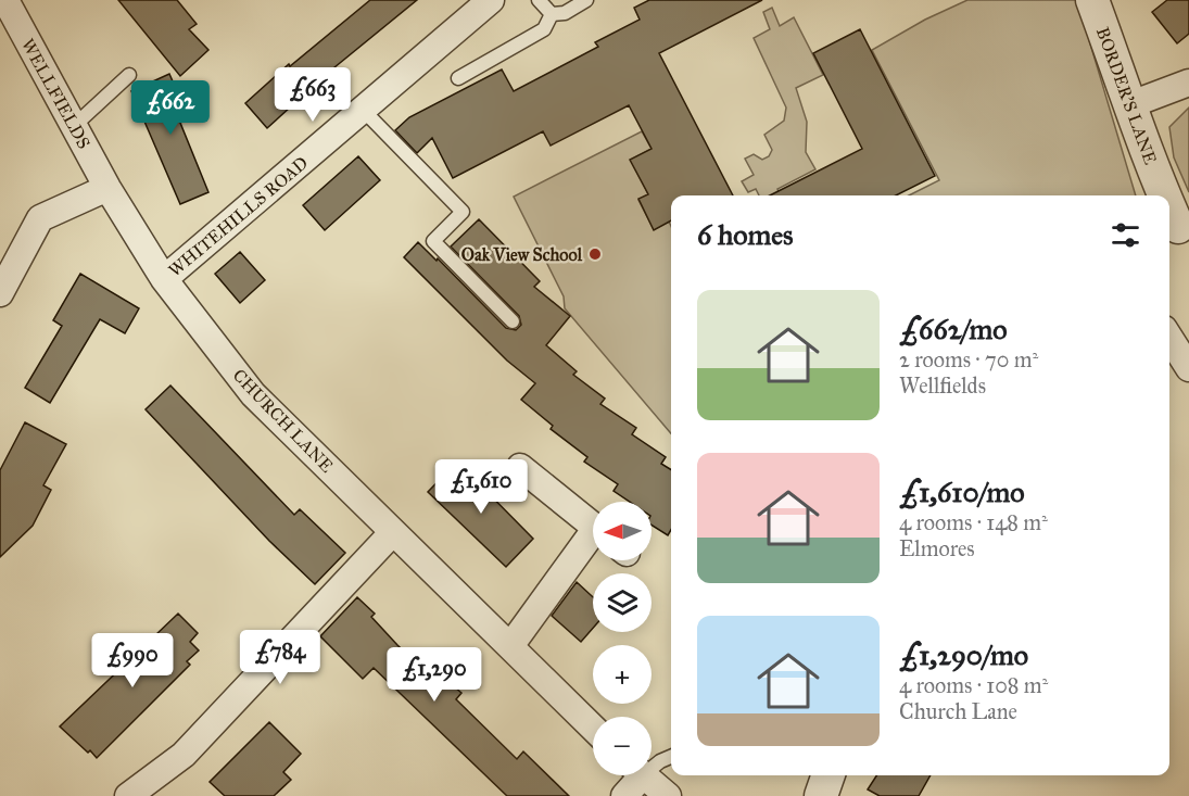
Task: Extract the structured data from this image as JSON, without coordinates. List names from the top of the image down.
{
  "streets": {
    "street": [
      "WELLFIELDS",
      "BORDER'S LANE",
      "WHITEHILLS ROAD",
      "CHURCH LANE"
    ]
  },
  "crossings": [
    ["WELLFIELDS", "CHURCH LANE"],
    ["WHITEHILLS ROAD", "CHURCH LANE"]
  ],
  "places": ["Oak View School"],
  "north": "left",
  "page": {
    "price": [
      "£663",
      "£662",
      "£1,610",
      "£784",
      "£990",
      "£1,290"
    ],
    "heading": "6 homes",
    "list": [
      {
        "name": "£662/mo",
        "note": "2 rooms · 70 m² · Wellfields"
      },
      {
        "name": "£1,610/mo",
        "note": "4 rooms · 148 m² · Elmores"
      },
      {
        "name": "£1,290/mo",
        "note": "4 rooms · 108 m² · Church Lane"
      }
    ],
    "map_buttons": ["+", "−"]
  }
}
